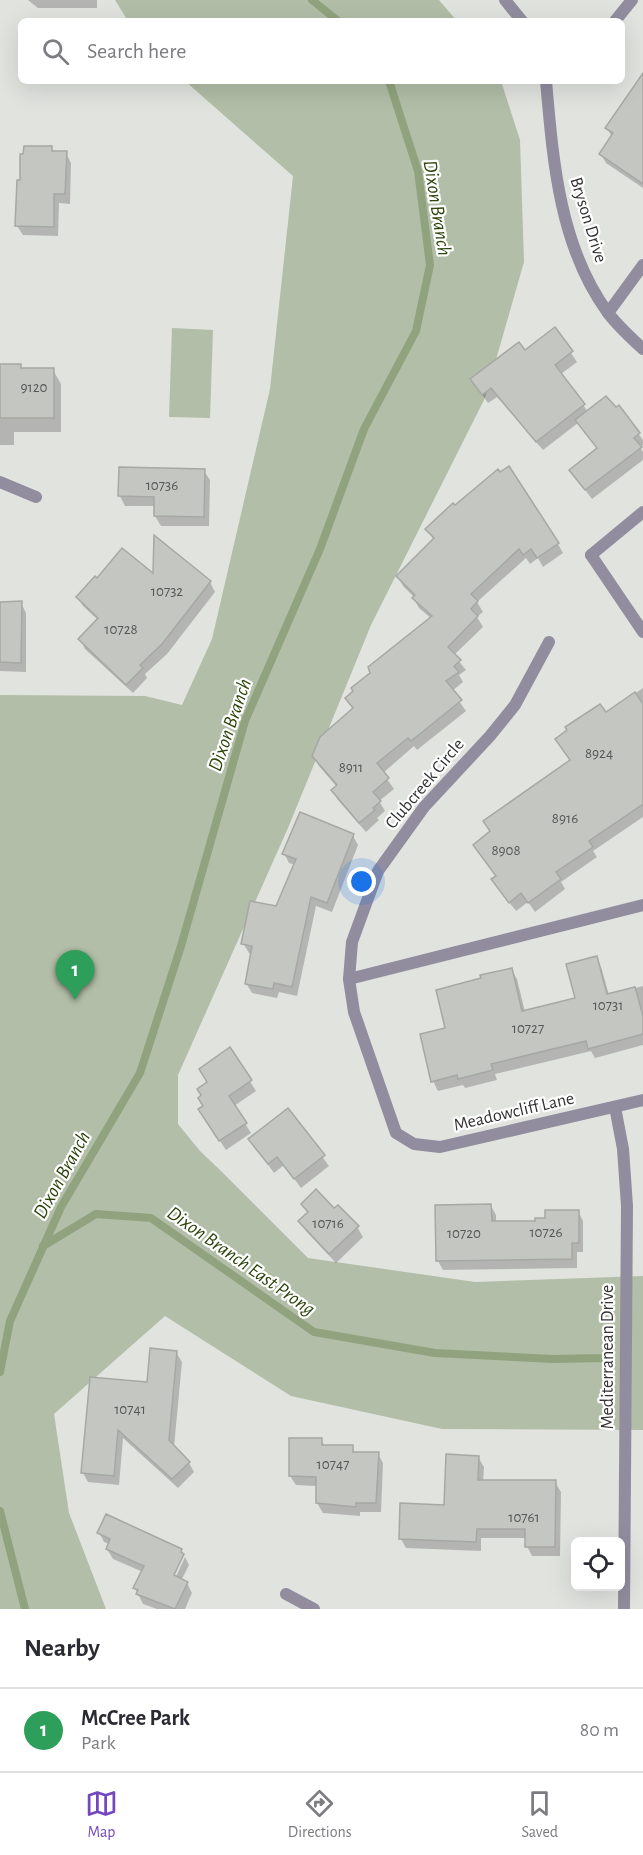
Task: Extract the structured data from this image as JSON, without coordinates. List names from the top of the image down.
{
  "streets": {
    "street": [
      "Bryson Drive",
      "Clubcreek Circle",
      "Meadowcliff Lane",
      "Mediterranean Drive"
    ]
  },
  "crossings": [
    ["Clubcreek Circle", "Meadowcliff Lane"],
    ["Meadowcliff Lane", "Mediterranean Drive"]
  ],
  "water": ["Dixon Branch", "Dixon Branch East Prong"],
  "house_numbers": [
    "9120",
    "10736",
    "10732",
    "10728",
    "8924",
    "8911",
    "8916",
    "8908",
    "10731",
    "10727",
    "10716",
    "10726",
    "10720",
    "10741",
    "10747",
    "10761"
  ],
  "page": {
    "search": "Search here",
    "pins": "1",
    "heading": "Nearby",
    "list": [
      {
        "mark": "1",
        "name": "McCree Park",
        "note": "Park",
        "value": "80 m"
      }
    ],
    "nav": ["Map", "Directions", "Saved"]
  }
}
